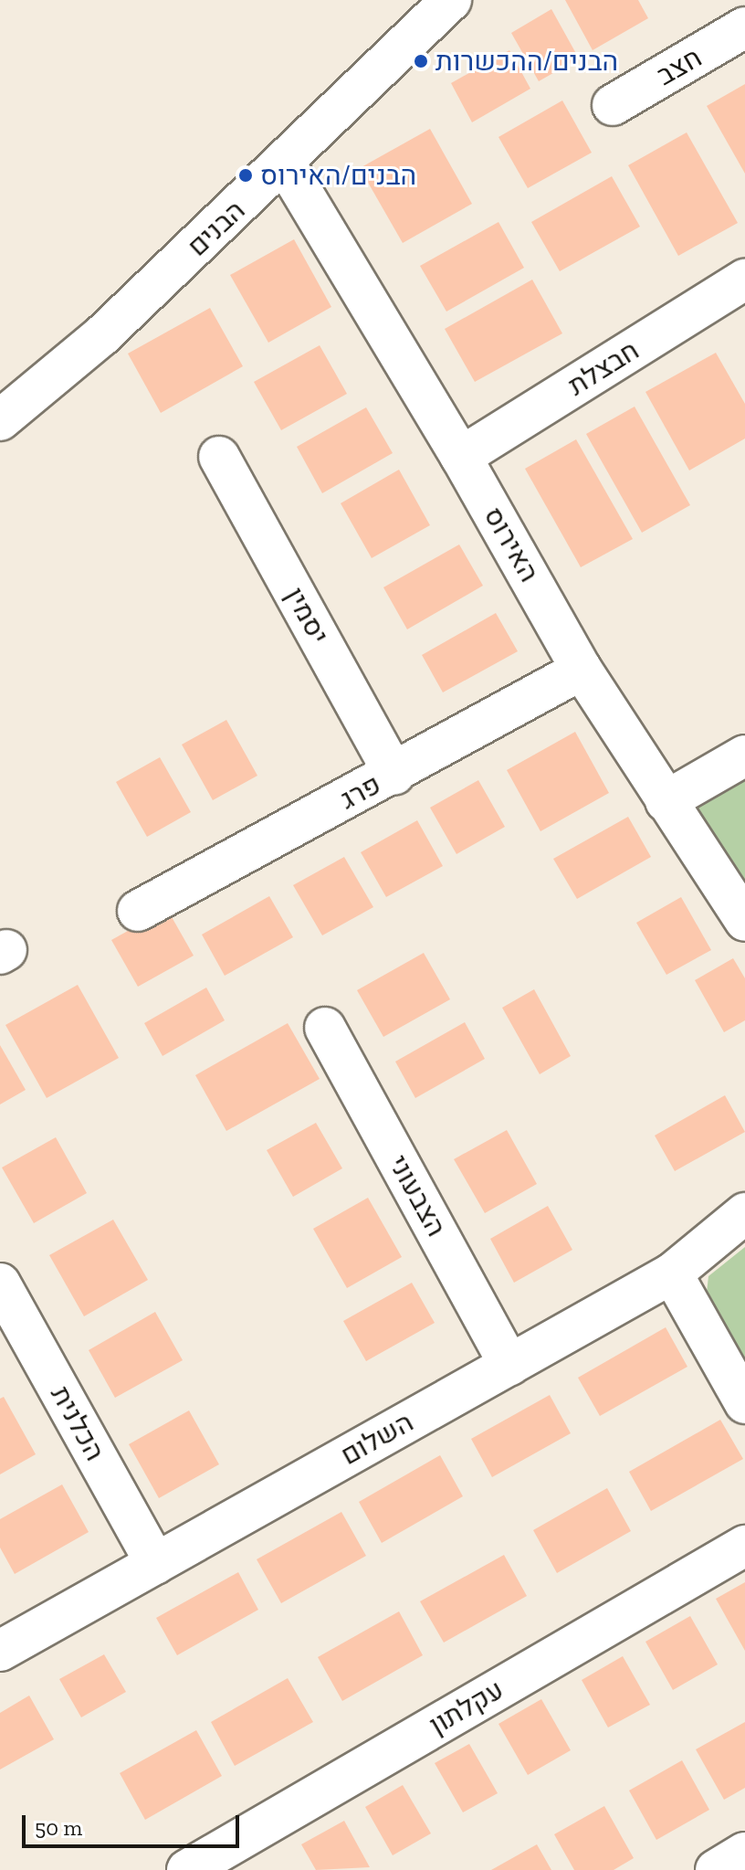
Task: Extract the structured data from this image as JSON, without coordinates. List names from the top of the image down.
{
  "streets": {
    "street": [
      "חצב",
      "הבנים",
      "חבצלת",
      "האירוס",
      "יסמין",
      "פרג",
      "הצבעוני",
      "הכלנית",
      "השלום",
      "עקלתון"
    ]
  },
  "crossings": [
    ["הבנים", "האירוס"],
    ["חבצלת", "האירוס"],
    ["האירוס", "פרג"],
    ["יסמין", "פרג"],
    ["הצבעוני", "השלום"],
    ["הכלנית", "השלום"]
  ],
  "places": ["הבנים/ההכשרות", "הבנים/האירוס"],
  "scale_bar": "50 m"
}
